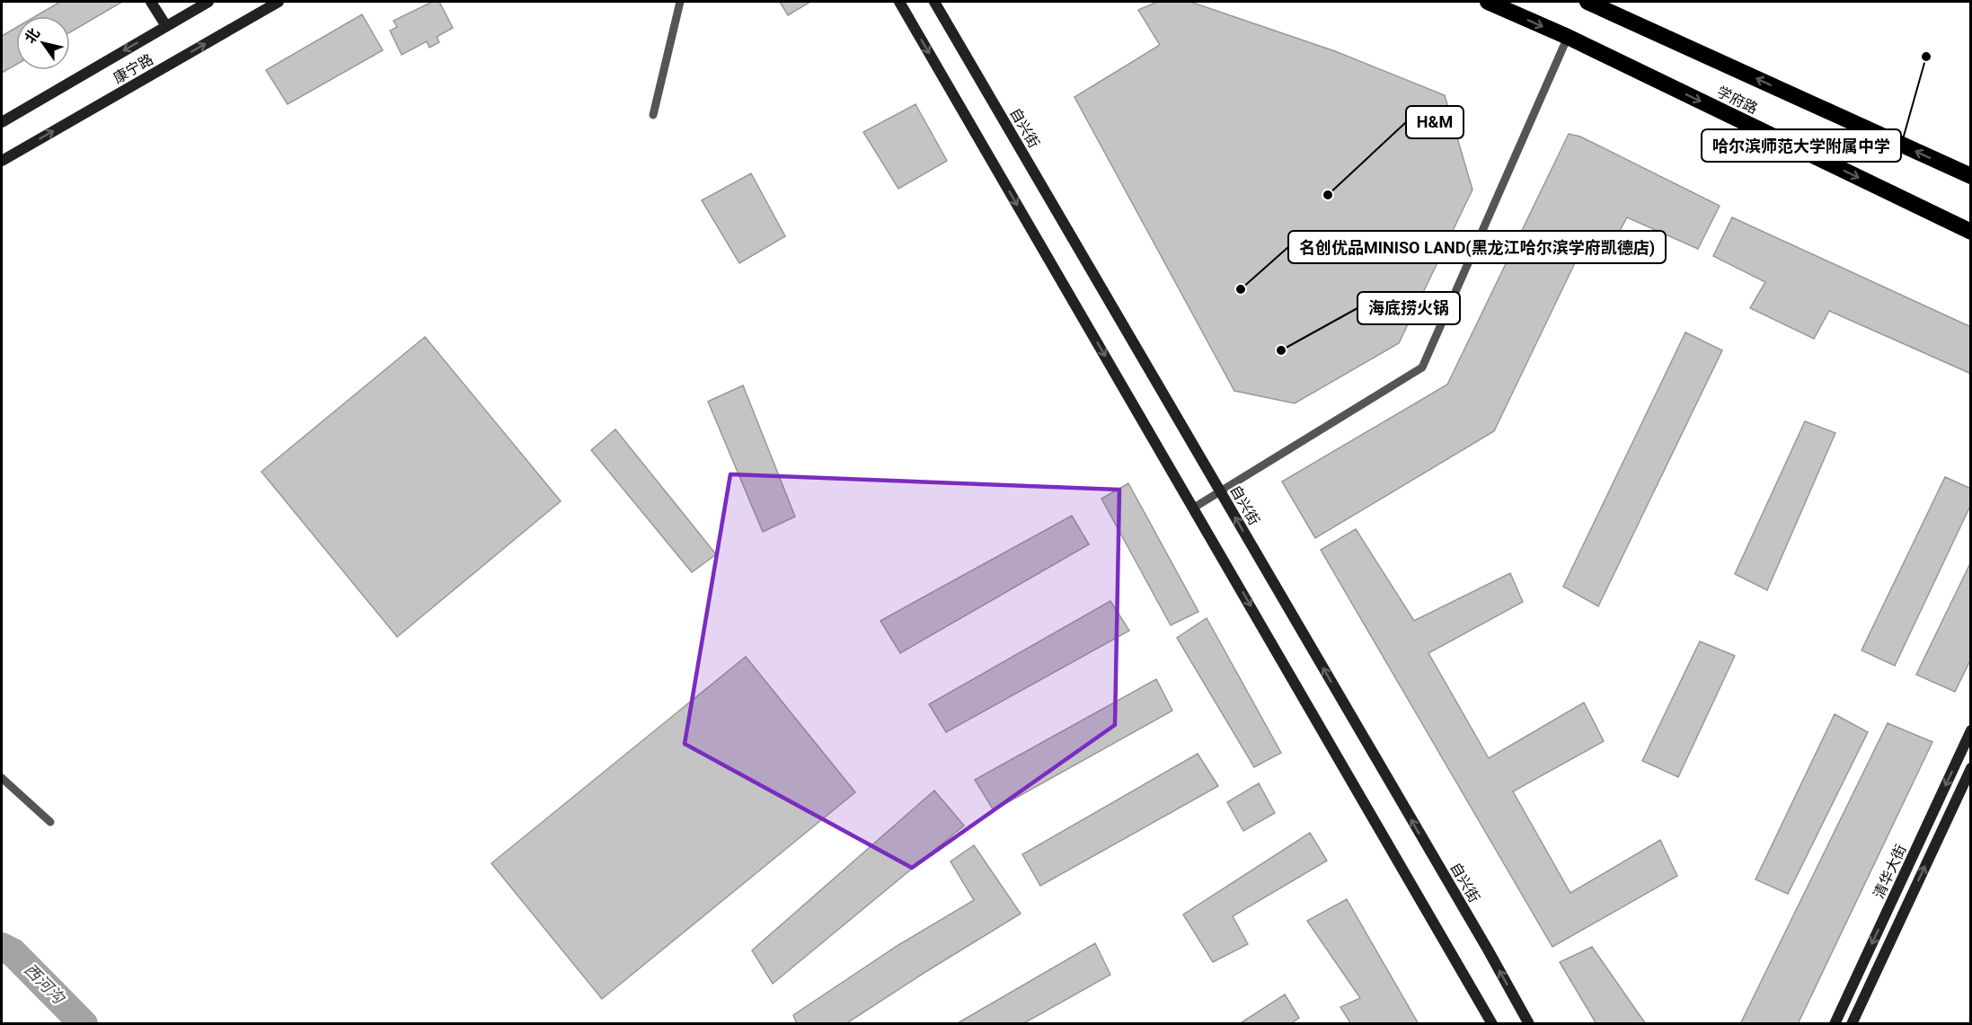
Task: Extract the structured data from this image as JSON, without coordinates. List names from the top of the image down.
{
  "streets": {
    "highway": ["学府路"],
    "main road": ["康宁路", "自兴街", "清华大街"]
  },
  "water": ["西河沟"],
  "places": [
    "哈尔滨师范大学附属中学",
    "H&M",
    "名创优品MINISO LAND(黑龙江哈尔滨学府凯德店)",
    "海底捞火锅"
  ],
  "north": "top left"
}
